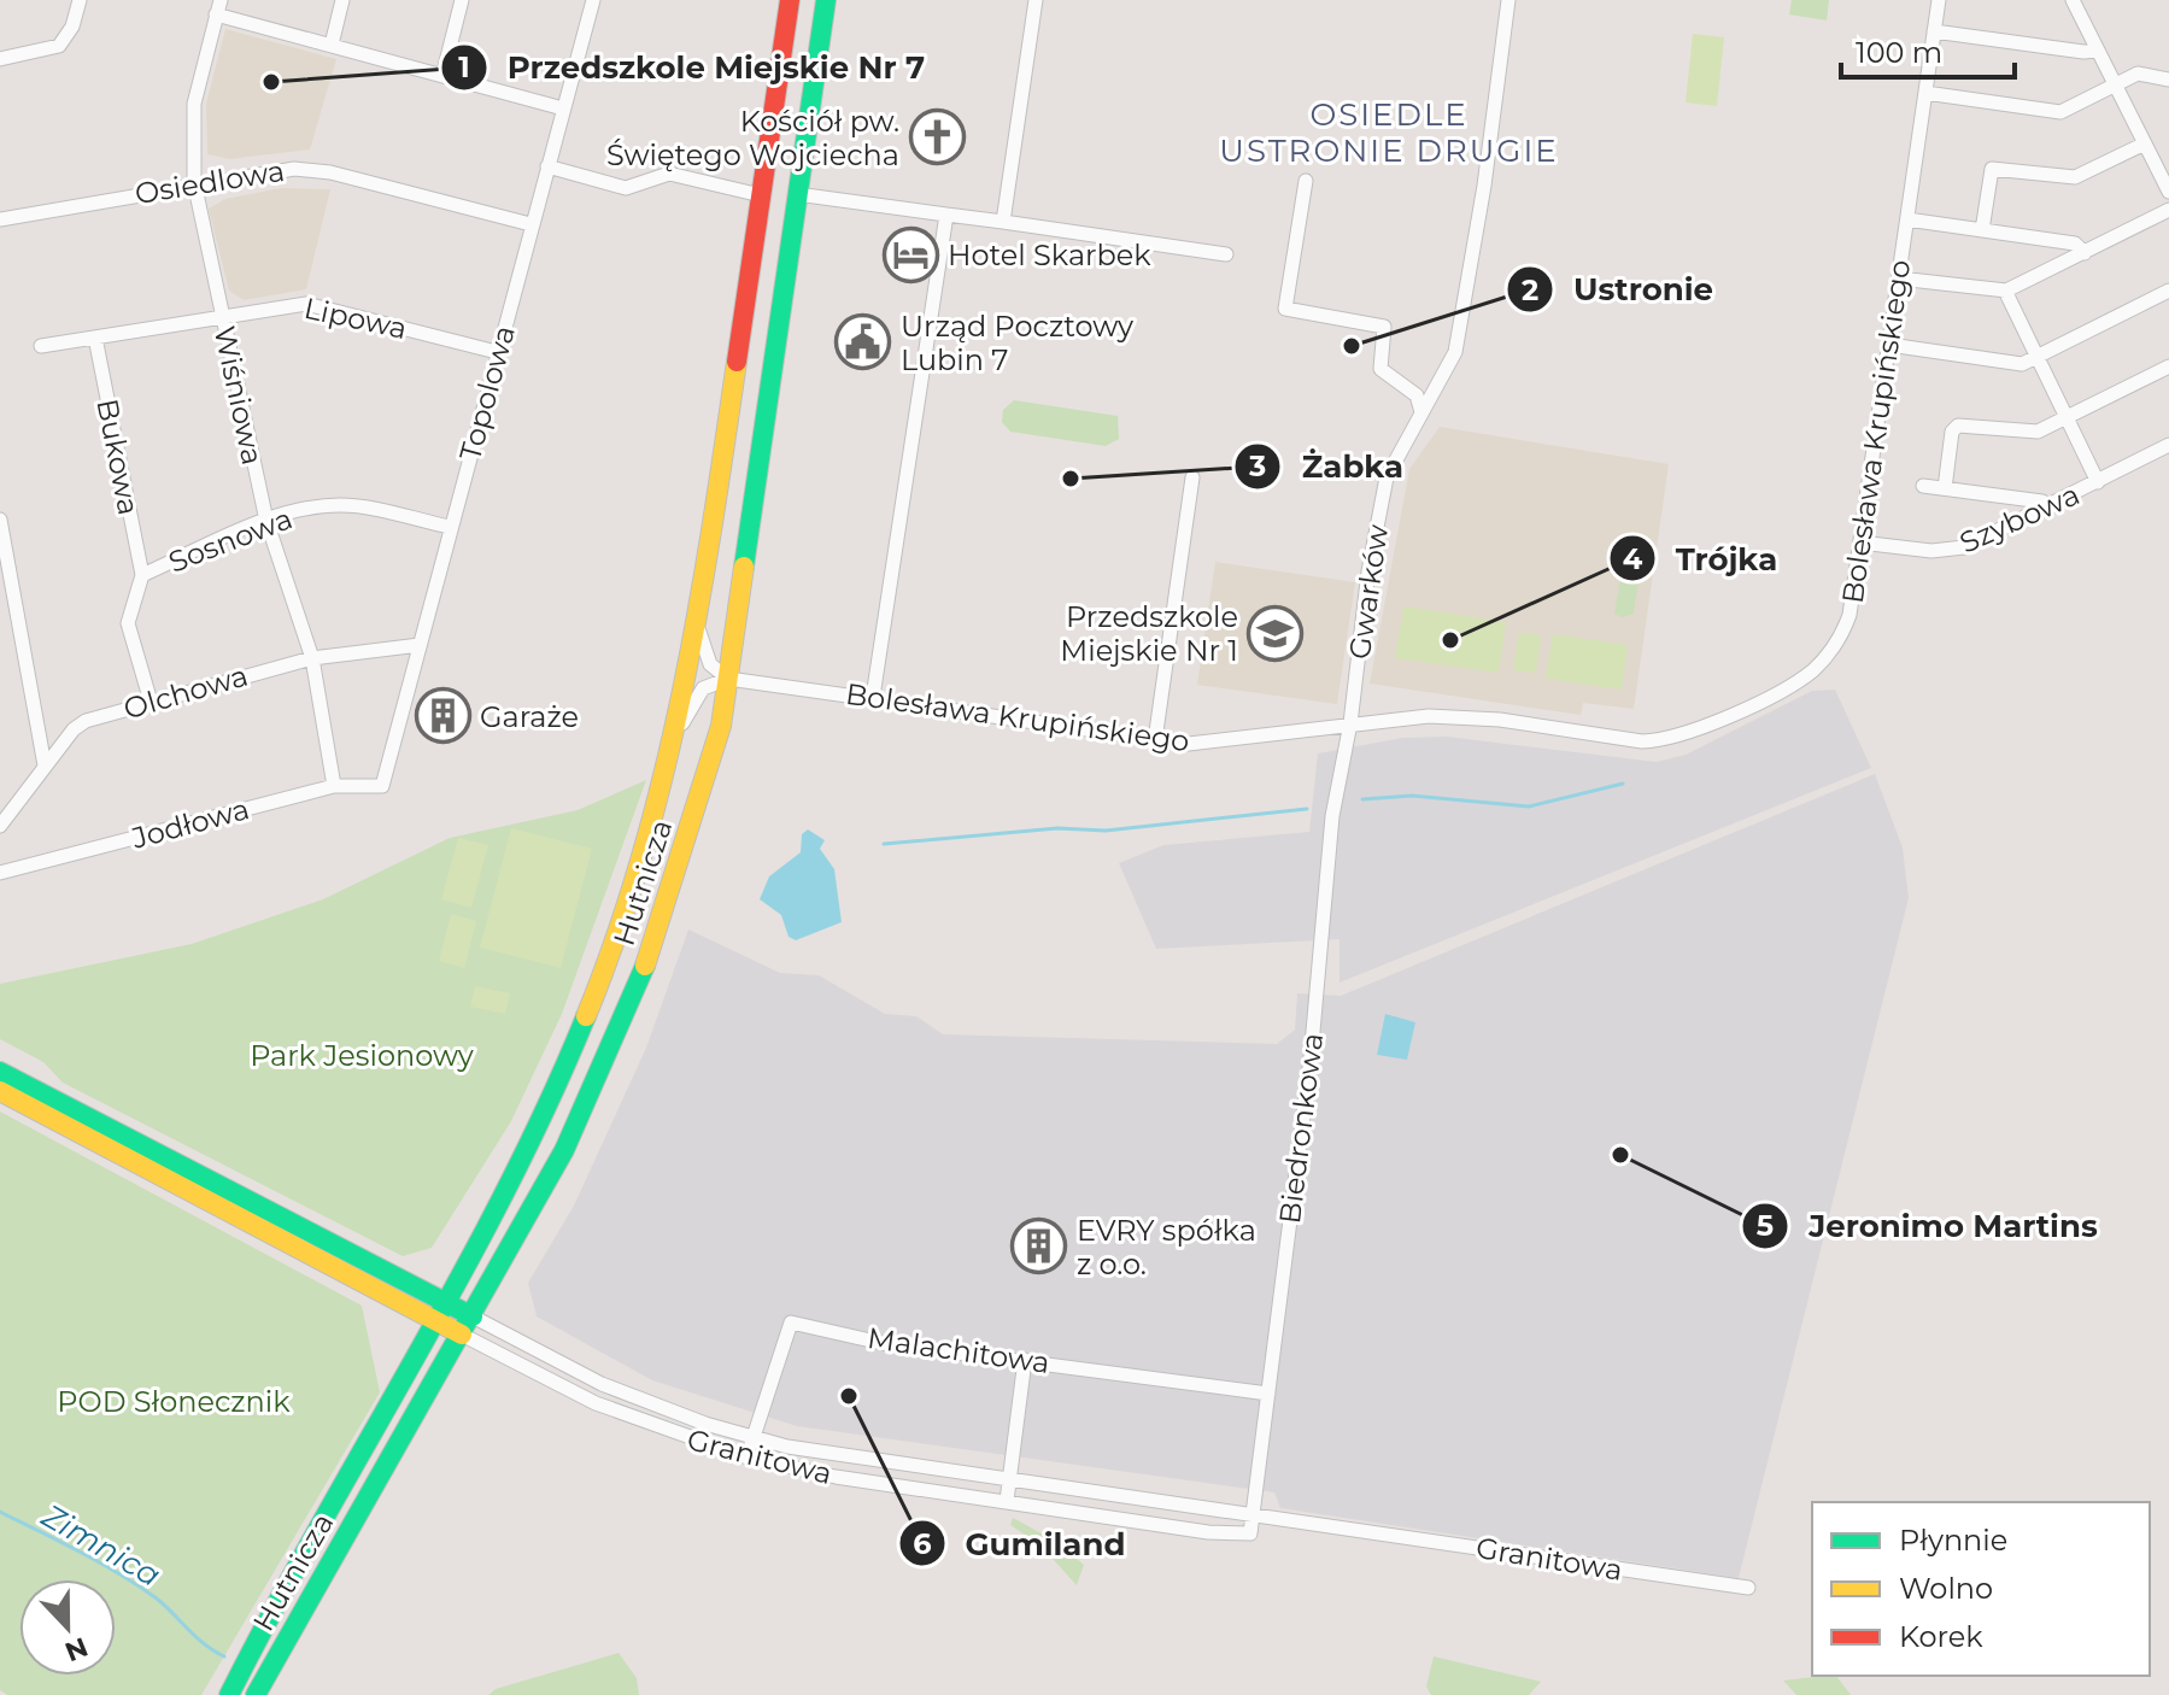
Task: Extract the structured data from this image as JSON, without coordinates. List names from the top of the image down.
{
  "streets": {
    "main road": ["Hutnicza"],
    "street": [
      "Osiedlowa",
      "Lipowa",
      "Topolowa",
      "Wiśniowa",
      "Bolesława Krupińskiego",
      "Bukowa",
      "Szybowa",
      "Sosnowa",
      "Gwarków",
      "Olchowa",
      "Jodłowa",
      "Biedronkowa",
      "Malachitowa",
      "Granitowa"
    ]
  },
  "crossings": [
    ["Osiedlowa", "Topolowa"],
    ["Osiedlowa", "Wiśniowa"],
    ["Lipowa", "Topolowa"],
    ["Lipowa", "Wiśniowa"],
    ["Lipowa", "Bukowa"],
    ["Topolowa", "Sosnowa"],
    ["Topolowa", "Olchowa"],
    ["Topolowa", "Jodłowa"],
    ["Wiśniowa", "Sosnowa"],
    ["Wiśniowa", "Olchowa"],
    ["Wiśniowa", "Jodłowa"],
    ["Bolesława Krupińskiego", "Szybowa"],
    ["Bolesława Krupińskiego", "Gwarków"],
    ["Bolesława Krupińskiego", "Hutnicza"],
    ["Bolesława Krupińskiego", "Biedronkowa"],
    ["Bukowa", "Sosnowa"],
    ["Sosnowa", "Olchowa"],
    ["Gwarków", "Biedronkowa"],
    ["Hutnicza", "Granitowa"],
    ["Biedronkowa", "Malachitowa"],
    ["Biedronkowa", "Granitowa"],
    ["Malachitowa", "Granitowa"]
  ],
  "districts": ["OSIEDLE USTRONIE DRUGIE"],
  "water": ["Zimnica"],
  "parks": ["Park Jesionowy", "POD Słonecznik"],
  "places": {
    "other": [
      "Przedszkole Miejskie Nr 7",
      "Ustronie",
      "Żabka",
      "Trójka",
      "Jeronimo Martins",
      "Gumiland"
    ],
    "church": ["Kościół pw. Świętego Wojciecha"],
    "hotel": ["Hotel Skarbek"],
    "public building": ["Urząd Pocztowy Lubin 7"],
    "school or university": ["Przedszkole Miejskie Nr 1"],
    "building": ["Garaże", "EVRY spółka z o.o."]
  },
  "legend": ["Płynnie", "Wolno", "Korek"],
  "scale_bar": "100 m",
  "north": "bottom"
}
